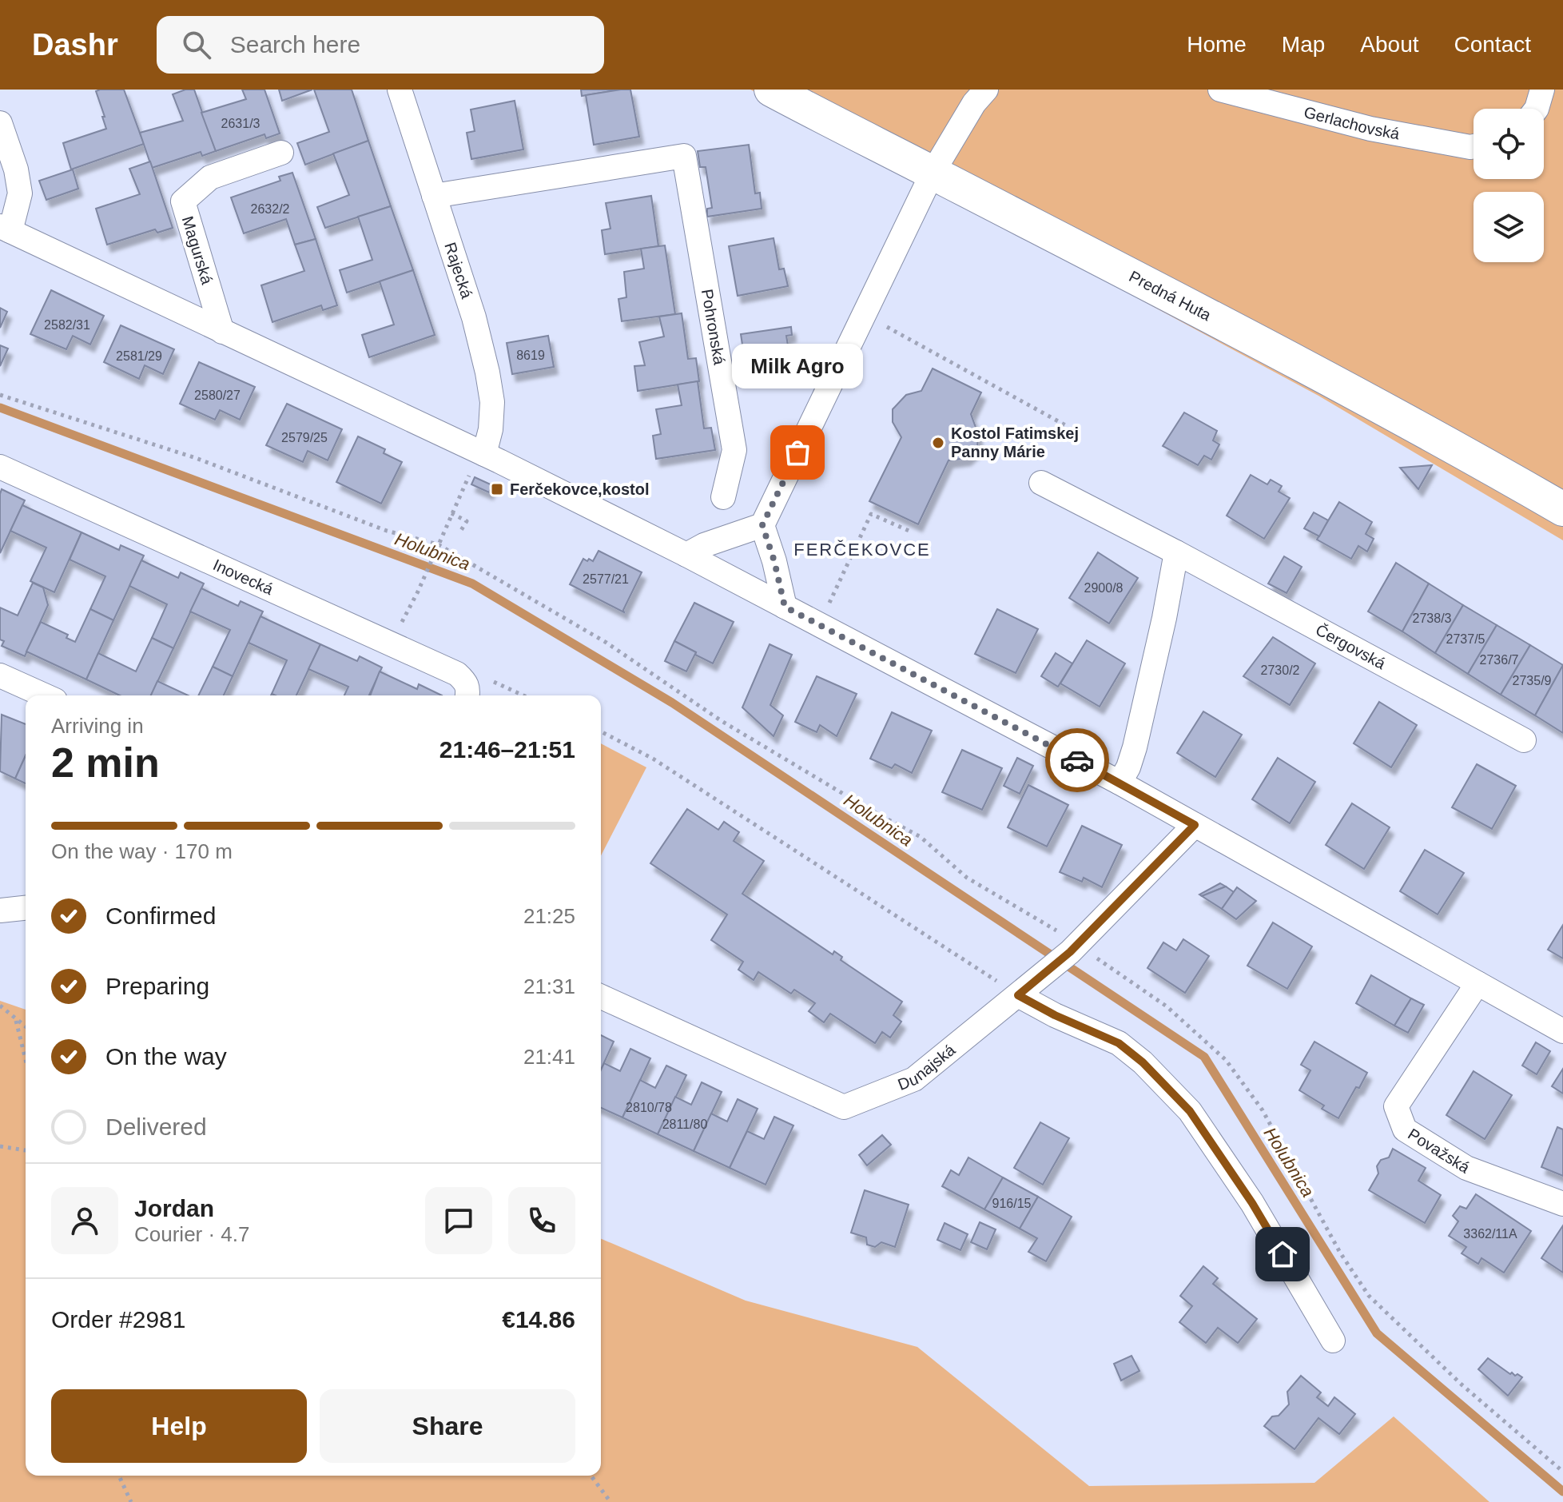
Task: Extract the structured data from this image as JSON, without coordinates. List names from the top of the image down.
{
  "streets": {
    "main road": ["Predná Huta"],
    "street": [
      "Gerlachovská",
      "Magurská",
      "Rajecká",
      "Pohronská",
      "Inovecká",
      "Čergovská",
      "Dunajská",
      "Považská"
    ]
  },
  "crossings": [
    ["Rajecká", "Pohronská"]
  ],
  "districts": ["FERČEKOVCE"],
  "water": ["Holubnica"],
  "places": {
    "other": ["Kostol Fatimskej Panny Márie", "Milk Agro"],
    "transit": ["Ferčekovce,kostol"]
  },
  "house_numbers": [
    "2631/3",
    "2632/2",
    "2582/31",
    "8619",
    "2581/29",
    "2580/27",
    "2579/25",
    "2577/21",
    "2900/8",
    "2738/3",
    "2737/5",
    "2736/7",
    "2730/2",
    "2735/9",
    "2810/78",
    "2811/80",
    "916/15",
    "3362/11A"
  ],
  "page": {
    "header": "Dashr",
    "search": "Search here",
    "nav": [
      "Home",
      "Map",
      "About",
      "Contact"
    ],
    "bubble": "Milk Agro",
    "heading": ["2 min", "Arriving in", "21:46–21:51"],
    "panel": [
      "Jordan",
      "Courier · 4.7",
      "Order #2981",
      "€14.86"
    ],
    "bar": "On the way · 170 m",
    "list": [
      ["Confirmed", "21:25"],
      ["Preparing", "21:31"],
      ["On the way", "21:41"],
      "Delivered"
    ],
    "buttons": ["Help", "Share"]
  }
}
